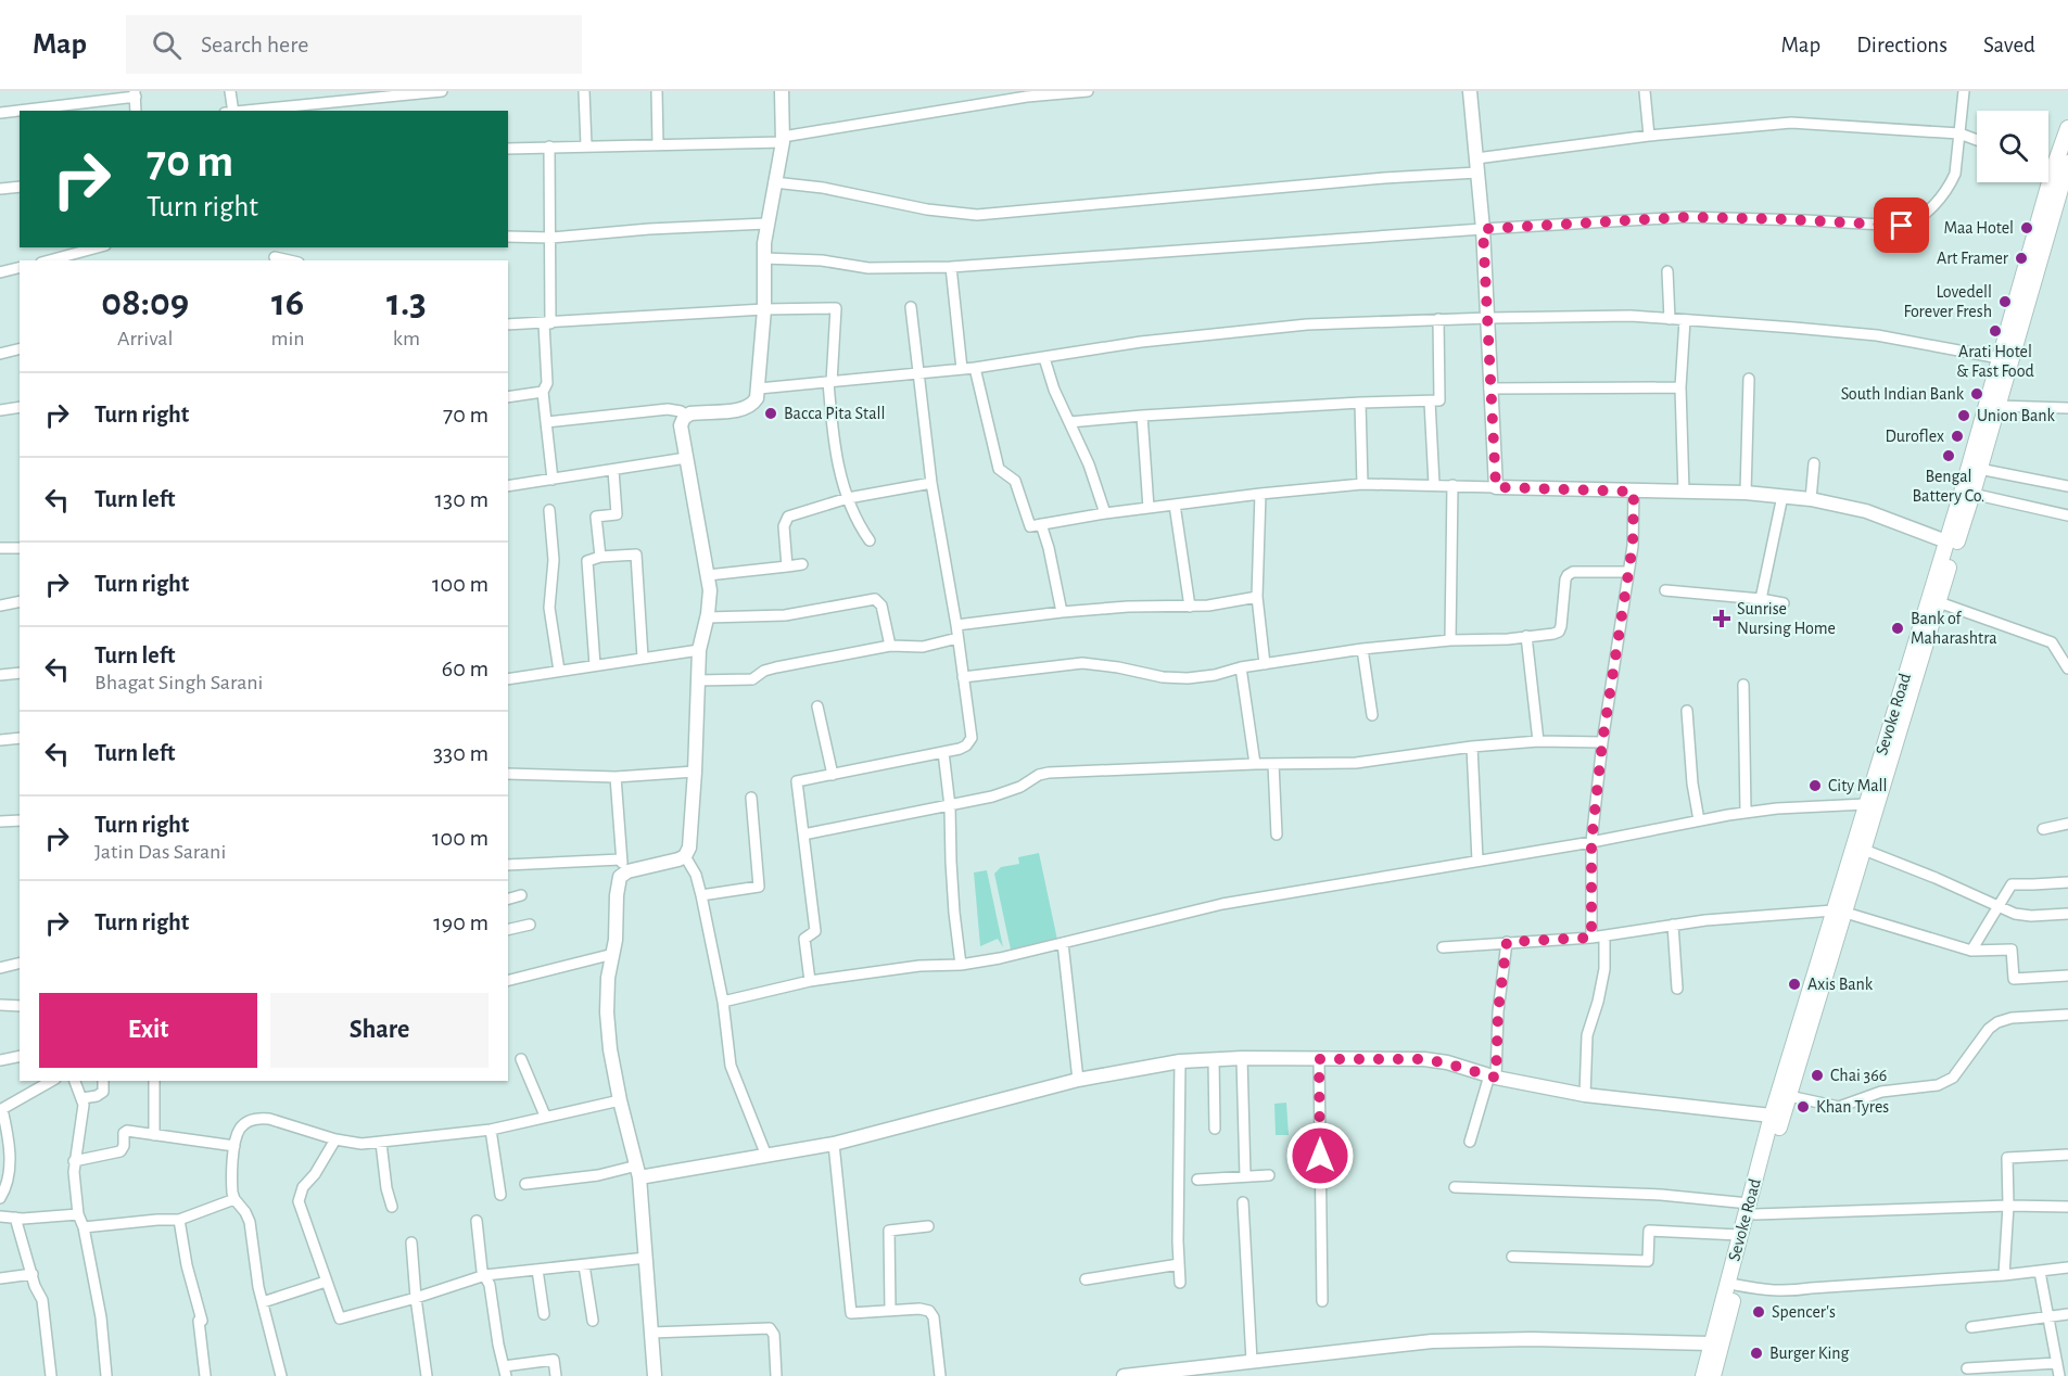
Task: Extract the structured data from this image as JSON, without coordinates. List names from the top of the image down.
{
  "streets": {
    "main road": ["Sevoke Road"]
  },
  "places": {
    "other": [
      "Maa Hotel",
      "Art Framer",
      "Lovedell Forever Fresh",
      "Arati Hotel & Fast Food",
      "South Indian Bank",
      "Bacca Pita Stall",
      "Union Bank",
      "Duroflex",
      "Bengal Battery Co.",
      "Bank of Maharashtra",
      "City Mall",
      "Axis Bank",
      "Chai 366",
      "Khan Tyres",
      "Spencer's",
      "Burger King"
    ],
    "health": ["Sunrise Nursing Home"]
  },
  "page": {
    "header": "Map",
    "search": "Search here",
    "nav": ["Map", "Directions", "Saved"],
    "turn": ["70 m", "Turn right"],
    "eta": [
      "08:09",
      "Arrival",
      "16",
      "min",
      "1.3",
      "km"
    ],
    "list": [
      {
        "name": "Turn right",
        "value": "70 m"
      },
      {
        "name": "Turn left",
        "value": "130 m"
      },
      {
        "name": "Turn right",
        "value": "100 m"
      },
      {
        "name": "Turn left",
        "note": "Bhagat Singh Sarani",
        "value": "60 m"
      },
      {
        "name": "Turn left",
        "value": "330 m"
      },
      {
        "name": "Turn right",
        "note": "Jatin Das Sarani",
        "value": "100 m"
      },
      {
        "name": "Turn right",
        "value": "190 m"
      }
    ],
    "buttons": ["Exit", "Share"]
  }
}
